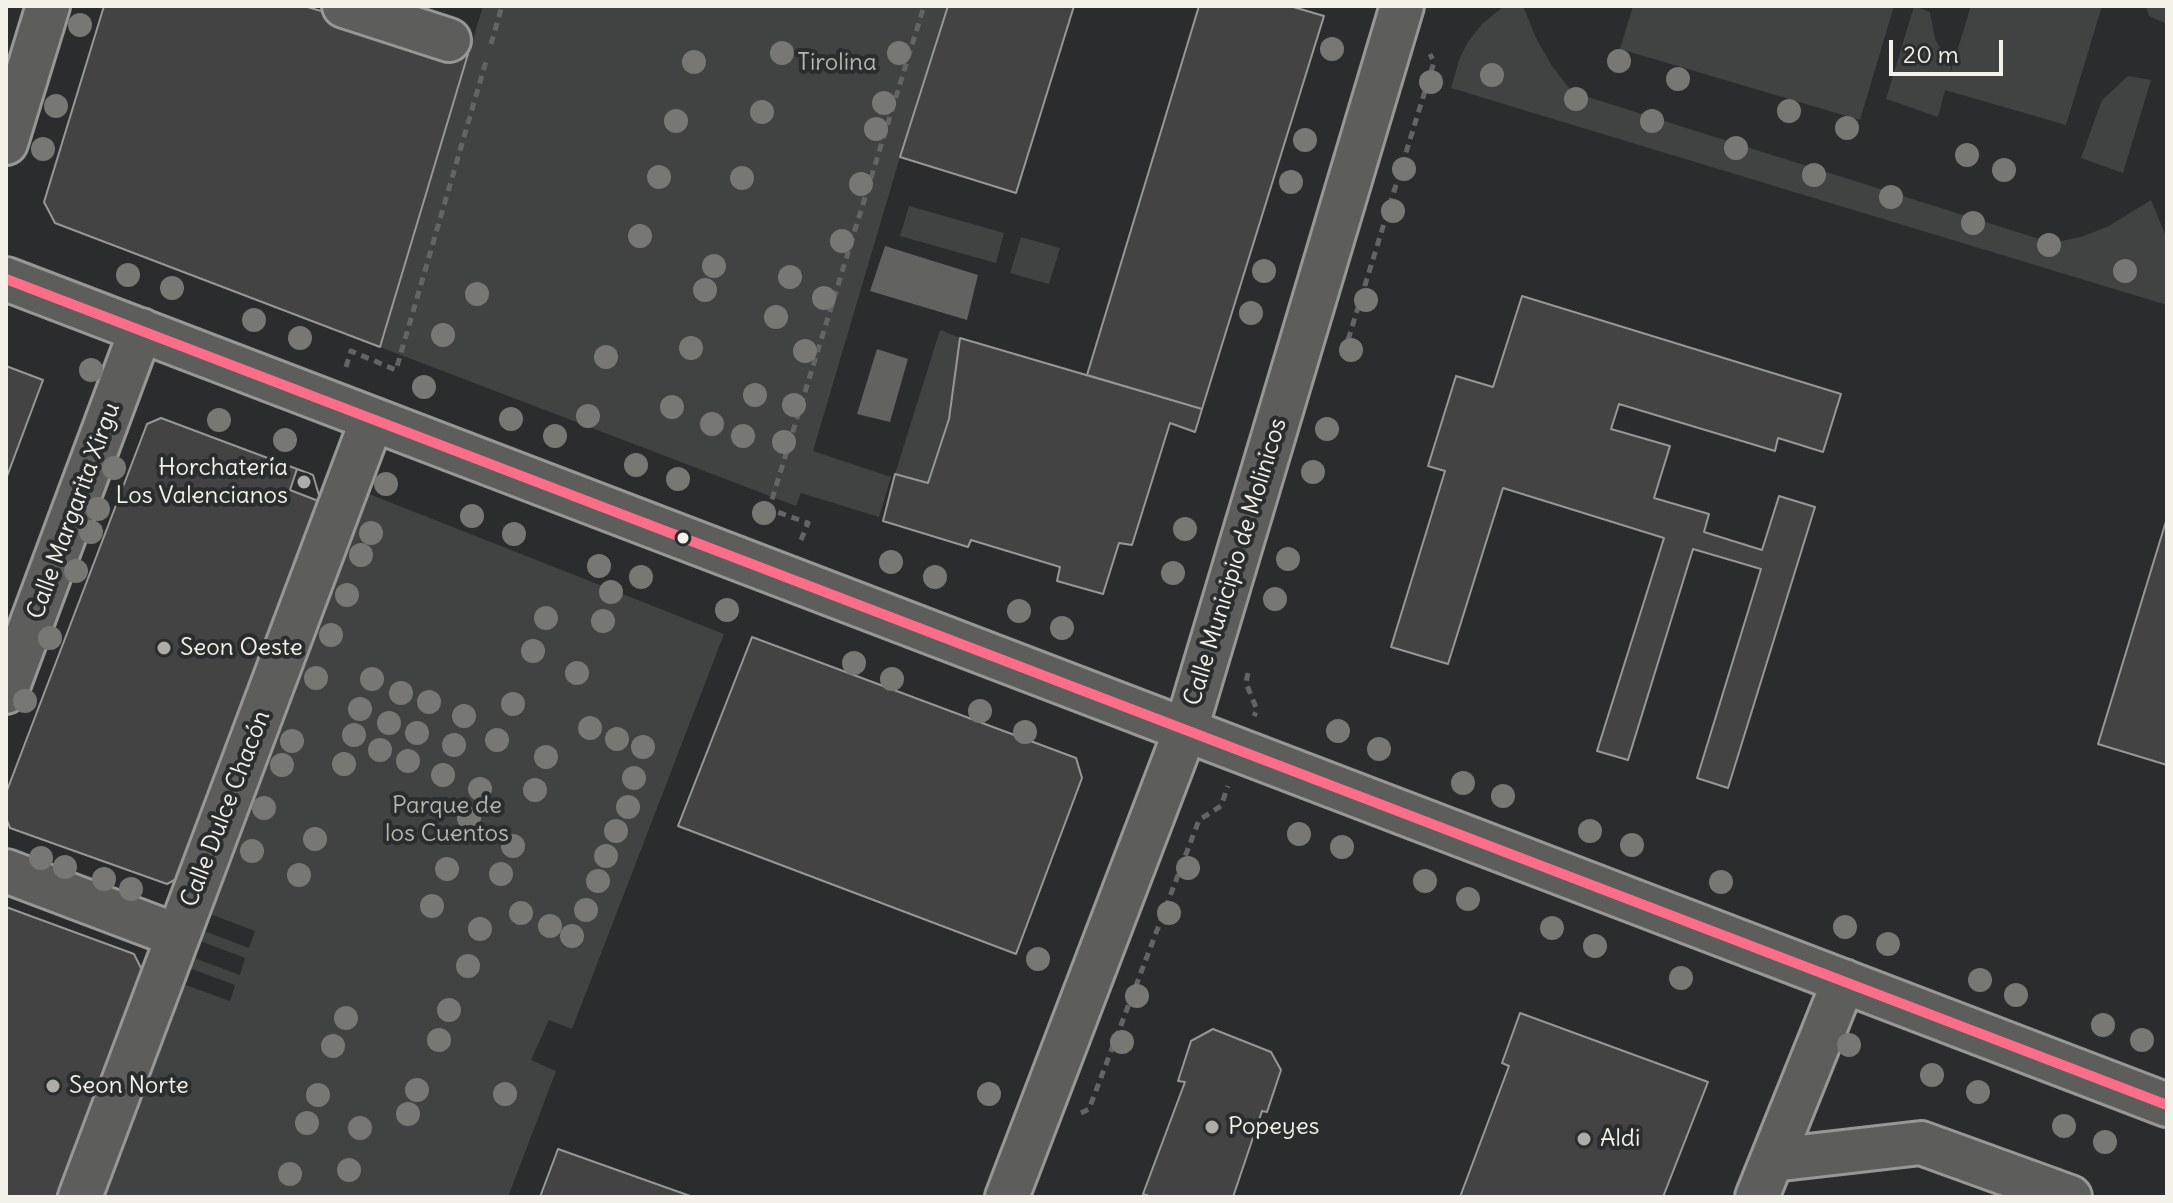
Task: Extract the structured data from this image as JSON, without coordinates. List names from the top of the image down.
{
  "streets": {
    "street": ["Calle Margarita Xirgu", "Calle Municipio de Molinicos", "Calle Dulce Chacón"]
  },
  "parks": ["Tirolina", "Parque de los Cuentos"],
  "places": [
    "Horchatería Los Valencianos",
    "Seon Oeste",
    "Seon Norte",
    "Popeyes",
    "Aldi"
  ],
  "scale_bar": "20 m"
}
